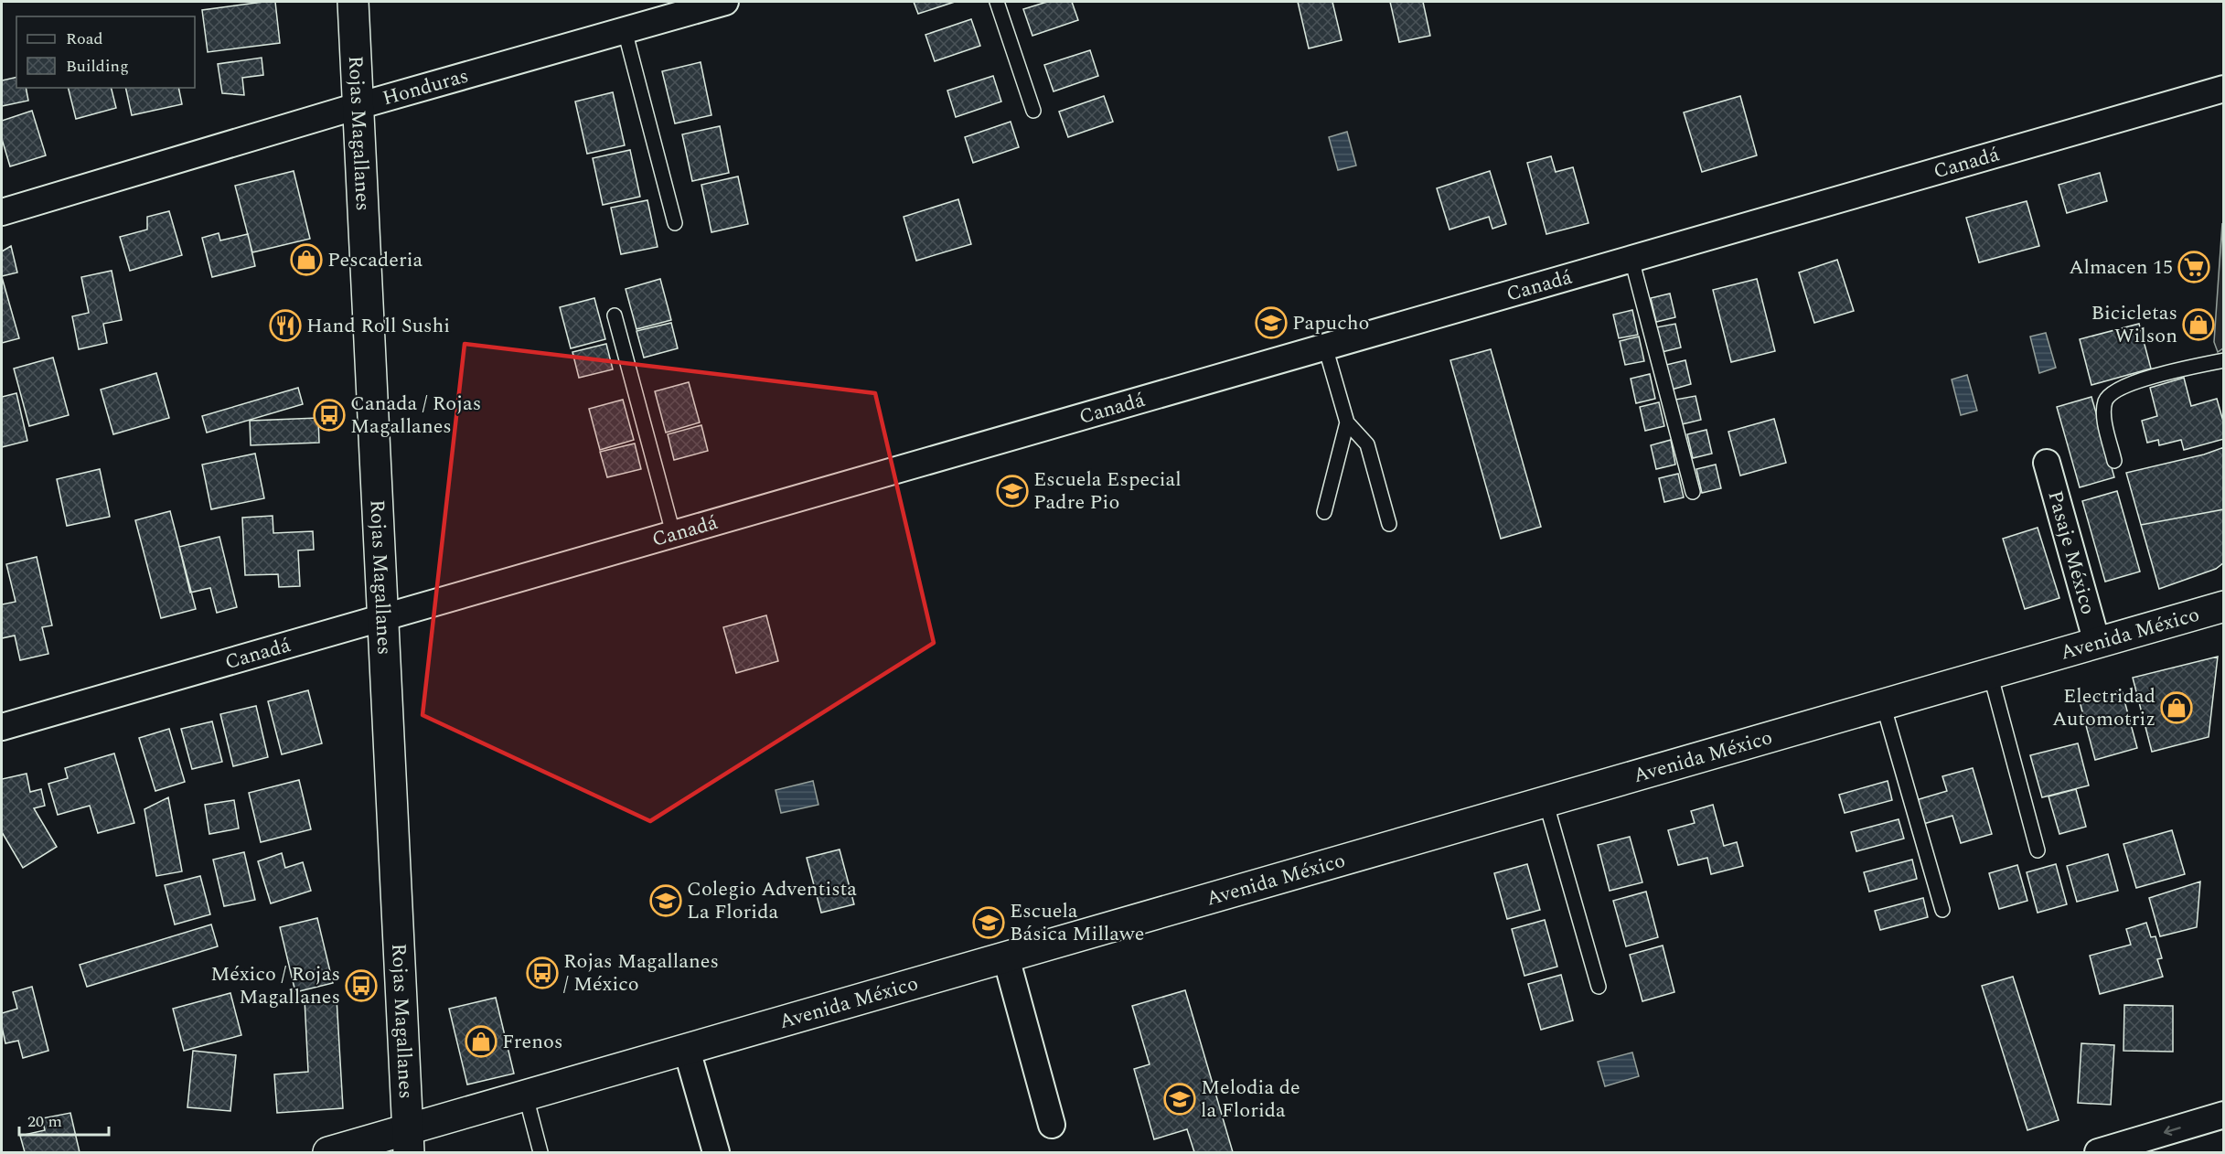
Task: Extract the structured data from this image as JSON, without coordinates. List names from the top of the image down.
{
  "streets": {
    "street": [
      "Honduras",
      "Rojas Magallanes",
      "Canadá",
      "Pasaje México",
      "Avenida México"
    ]
  },
  "crossings": [
    ["Honduras", "Rojas Magallanes"],
    ["Rojas Magallanes", "Canadá"],
    ["Rojas Magallanes", "Avenida México"],
    ["Pasaje México", "Avenida México"]
  ],
  "places": {
    "shop": [
      "Pescaderia",
      "Bicicletas Wilson",
      "Electridad Automotriz",
      "Frenos"
    ],
    "supermarket": ["Almacen 15"],
    "school or university": [
      "Papucho",
      "Escuela Especial Padre Pio",
      "Colegio Adventista La Florida",
      "Escuela Básica Millawe",
      "Melodia de la Florida"
    ],
    "restaurant": ["Hand Roll Sushi"],
    "bus stop": ["Canada / Rojas Magallanes", "Rojas Magallanes / México", "México / Rojas Magallanes"]
  },
  "legend": ["Road", "Building"],
  "scale_bar": "20 m"
}
